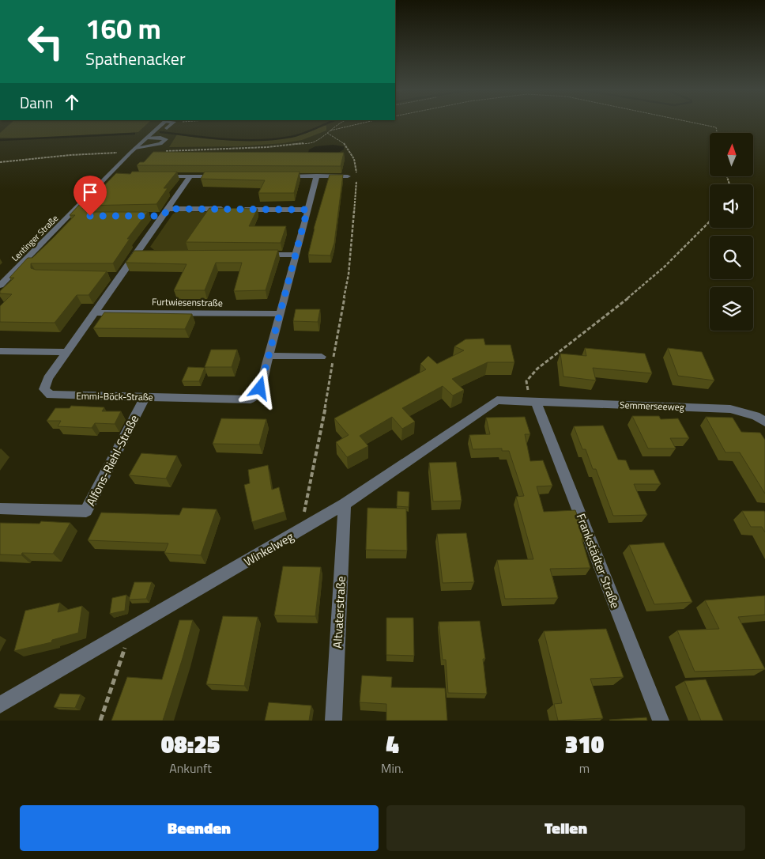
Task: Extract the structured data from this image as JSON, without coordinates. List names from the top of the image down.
{
  "streets": {
    "street": [
      "Lentinger Straße",
      "Furtwiesenstraße",
      "Emmi-Böck-Straße",
      "Semmerseeweg",
      "Alfons-Riehl-Straße",
      "Winkelweg",
      "Frankstädter Straße",
      "Altvaterstraße"
    ]
  },
  "crossings": [
    ["Furtwiesenstraße", "Emmi-Böck-Straße"],
    ["Emmi-Böck-Straße", "Alfons-Riehl-Straße"],
    ["Semmerseeweg", "Winkelweg"],
    ["Semmerseeweg", "Frankstädter Straße"],
    ["Winkelweg", "Frankstädter Straße"],
    ["Winkelweg", "Altvaterstraße"]
  ],
  "north": "top",
  "page": {
    "turn": ["160 m", "Spathenacker"],
    "then": "Dann",
    "eta": [
      "08:25",
      "Ankunft",
      "4",
      "Min.",
      "310",
      "m"
    ],
    "buttons": ["Beenden", "Teilen"]
  }
}
